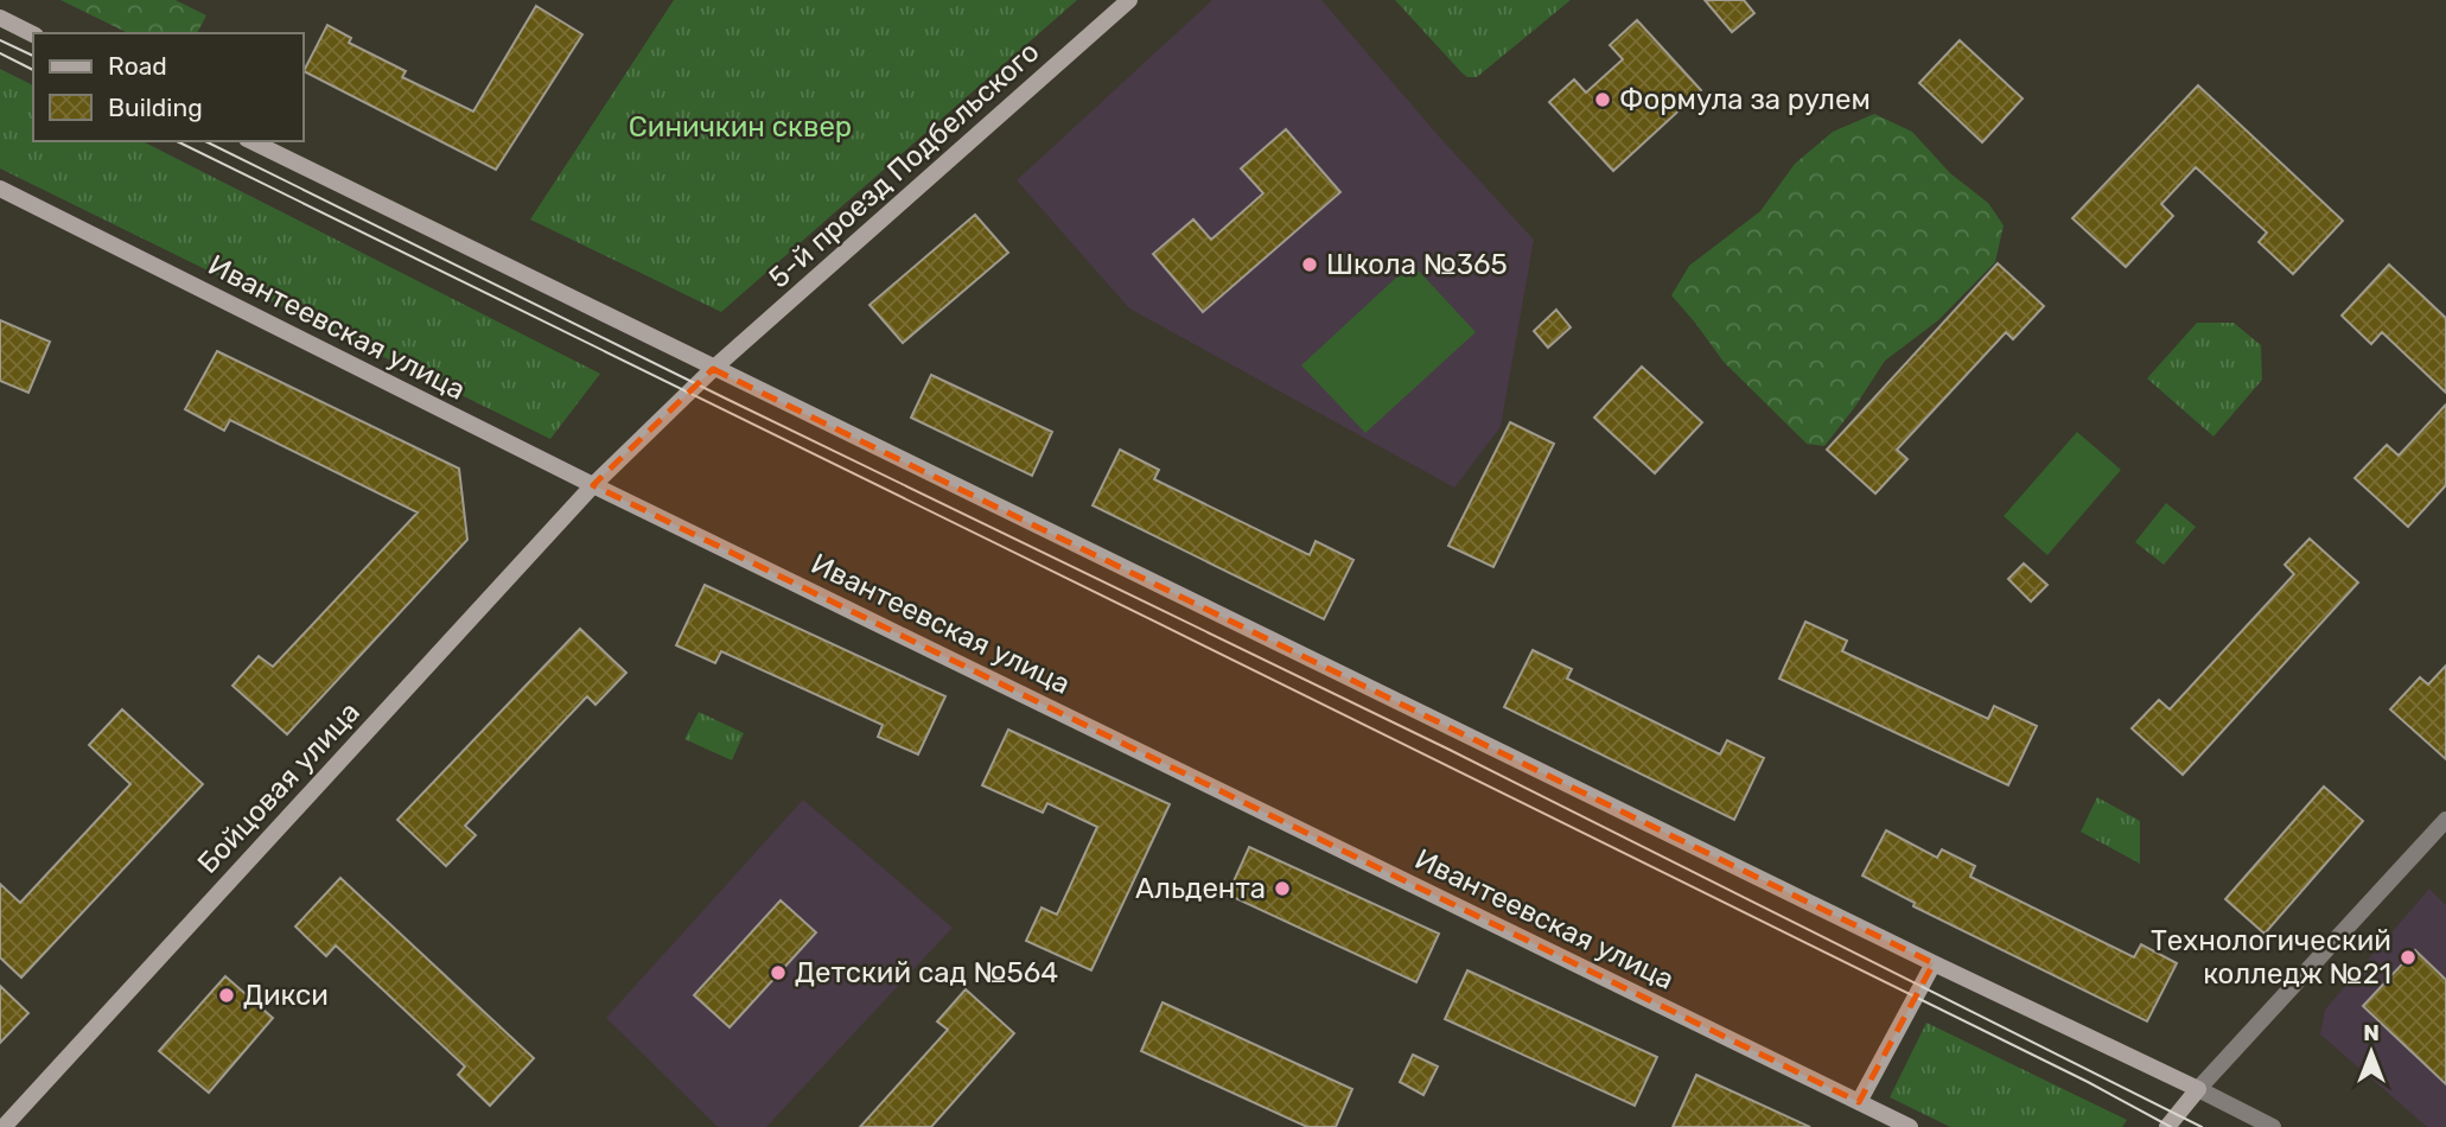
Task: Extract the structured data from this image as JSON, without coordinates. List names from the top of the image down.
{
  "streets": {
    "street": ["5-й проезд Подбельского", "Ивантеевская улица", "Бойцовая улица"]
  },
  "crossings": [
    ["5-й проезд Подбельского", "Ивантеевская улица"],
    ["5-й проезд Подбельского", "Бойцовая улица"],
    ["Ивантеевская улица", "Бойцовая улица"]
  ],
  "parks": ["Синичкин сквер"],
  "places": [
    "Формула за рулем",
    "Школа №365",
    "Альдента",
    "Технологический колледж №21",
    "Детский сад №564",
    "Дикси"
  ],
  "legend": ["Road", "Building"],
  "north": "top"
}
